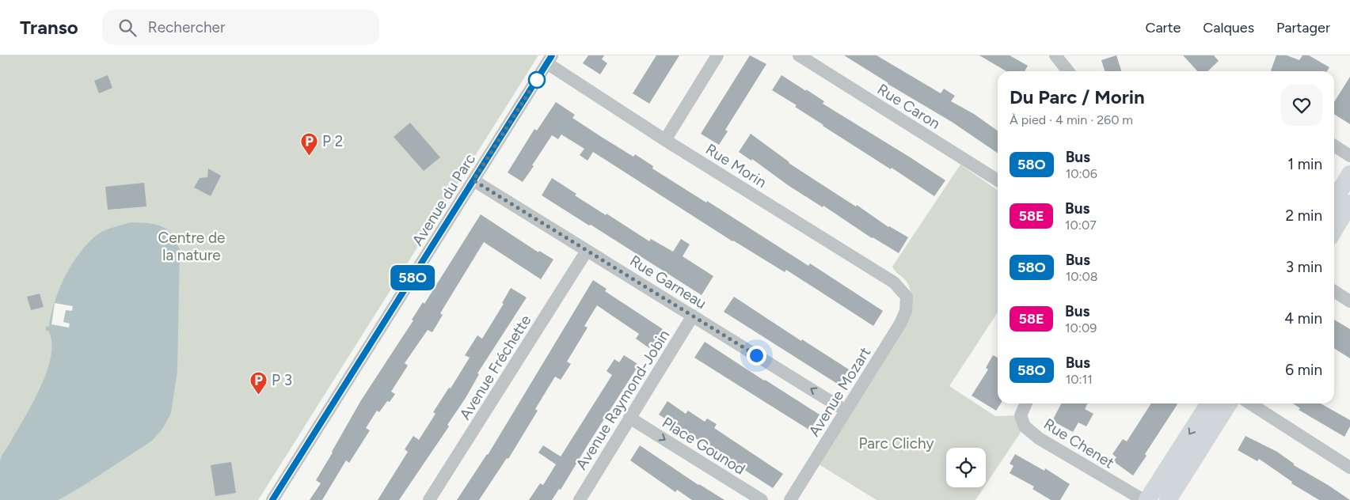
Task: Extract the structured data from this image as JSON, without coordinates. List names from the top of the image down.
{
  "streets": {
    "street": [
      "Rue Caron",
      "Rue Morin",
      "Avenue du Parc",
      "Rue Garneau",
      "Avenue Fréchette",
      "Avenue Mozart",
      "Avenue Raymond-Jobin",
      "Rue Chenet",
      "Place Gounod"
    ]
  },
  "crossings": [
    ["Rue Morin", "Avenue du Parc"],
    ["Rue Morin", "Avenue Mozart"],
    ["Avenue du Parc", "Rue Garneau"],
    ["Rue Garneau", "Avenue Fréchette"],
    ["Rue Garneau", "Avenue Mozart"],
    ["Rue Garneau", "Avenue Raymond-Jobin"],
    ["Avenue Raymond-Jobin", "Place Gounod"]
  ],
  "one_way": ["Rue Garneau", "Place Gounod"],
  "parks": ["Centre de la nature", "Parc Clichy"],
  "places": {
    "parking": ["P 2", "P 3"]
  },
  "lines": ["bus line 58O"],
  "page": {
    "header": "Transo",
    "search": "Rechercher",
    "nav": ["Carte", "Calques", "Partager"],
    "on_map": "58O",
    "heading": ["Du Parc / Morin", "À pied · 4 min · 260 m"],
    "list": [
      {
        "mark": "58O",
        "name": "Bus",
        "note": "10:06",
        "value": "1 min"
      },
      {
        "mark": "58E",
        "name": "Bus",
        "note": "10:07",
        "value": "2 min"
      },
      {
        "mark": "58O",
        "name": "Bus",
        "note": "10:08",
        "value": "3 min"
      },
      {
        "mark": "58E",
        "name": "Bus",
        "note": "10:09",
        "value": "4 min"
      },
      {
        "mark": "58O",
        "name": "Bus",
        "note": "10:11",
        "value": "6 min"
      }
    ]
  }
}
